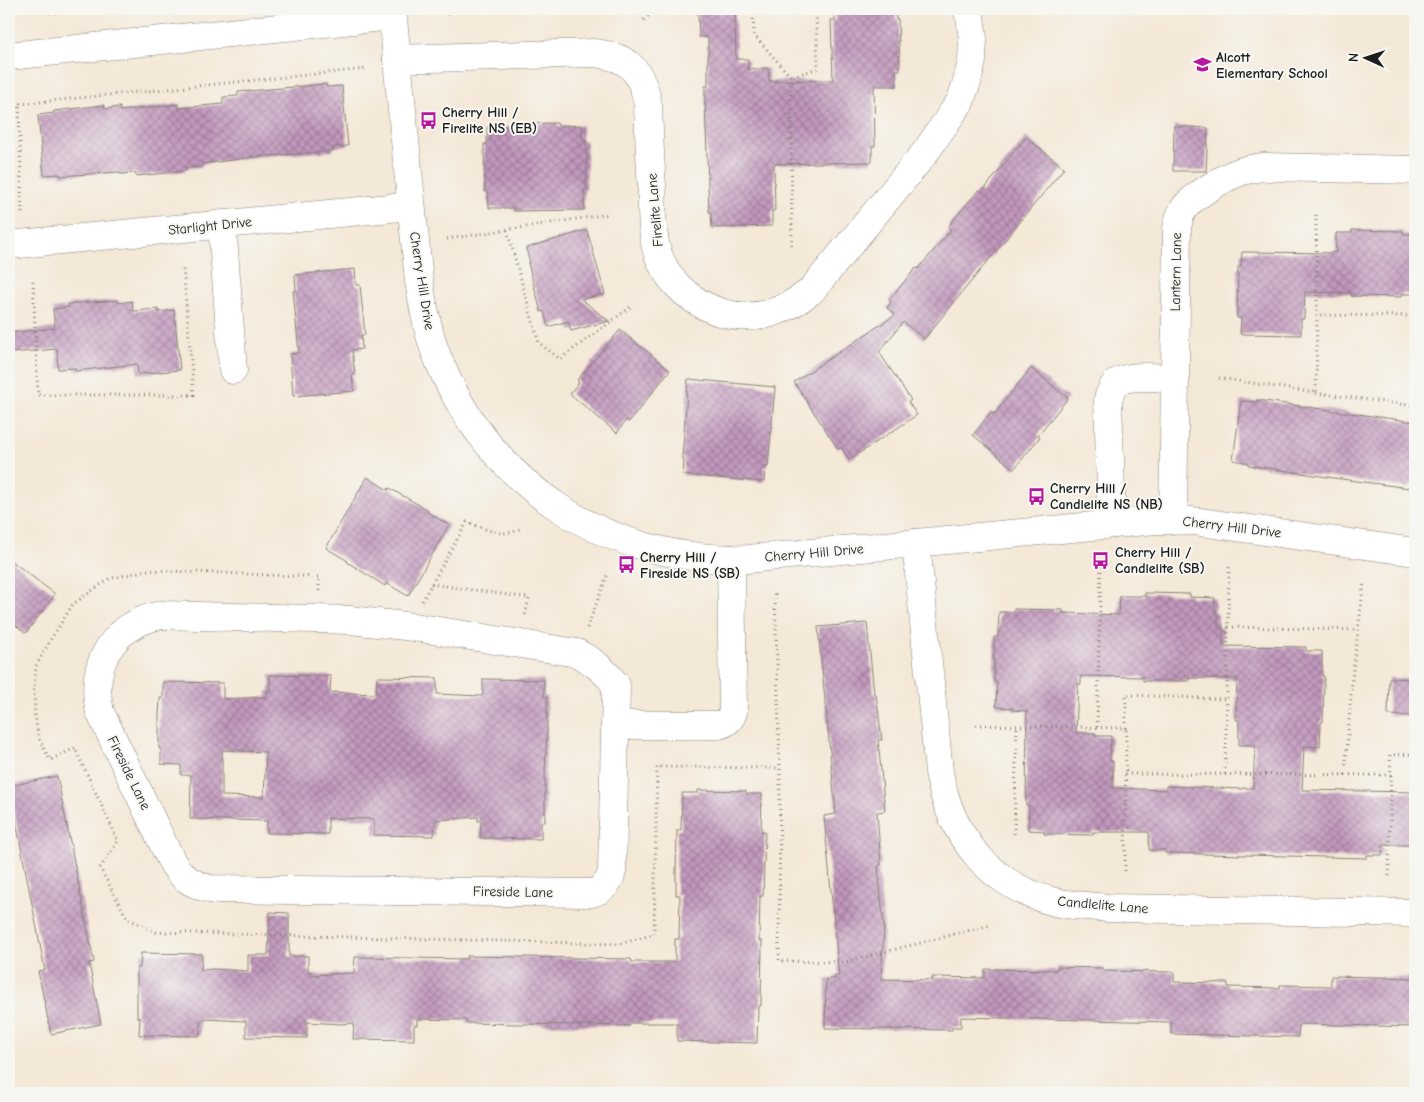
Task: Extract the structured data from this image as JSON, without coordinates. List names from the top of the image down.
{
  "streets": {
    "street": [
      "Firelite Lane",
      "Starlight Drive",
      "Lantern Lane",
      "Cherry Hill Drive",
      "Fireside Lane",
      "Candlelite Lane"
    ]
  },
  "crossings": [
    ["Firelite Lane", "Cherry Hill Drive"],
    ["Starlight Drive", "Cherry Hill Drive"],
    ["Lantern Lane", "Cherry Hill Drive"],
    ["Cherry Hill Drive", "Candlelite Lane"]
  ],
  "places": {
    "school or university": ["Alcott Elementary School"],
    "bus stop": [
      "Cherry Hill / Firelite NS (EB)",
      "Cherry Hill / Candlelite NS (NB)",
      "Cherry Hill / Candlelite (SB)",
      "Cherry Hill / Fireside NS (SB)"
    ]
  },
  "north": "left"
}
